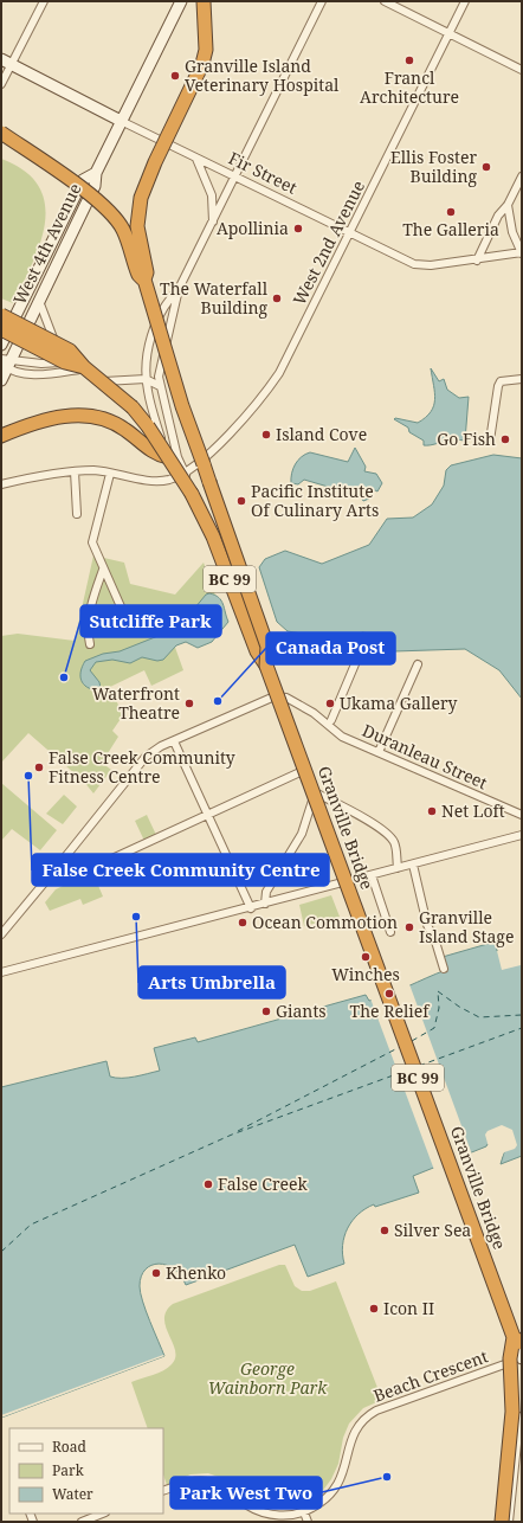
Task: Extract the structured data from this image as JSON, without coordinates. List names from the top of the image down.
{
  "streets": {
    "highway": ["BC 99", "Granville Bridge"],
    "main road": ["Fir Street", "West 4th Avenue"],
    "street": ["West 2nd Avenue", "Duranleau Street", "Beach Crescent"]
  },
  "crossings": [
    ["Fir Street", "West 2nd Avenue"],
    ["Fir Street", "West 4th Avenue"],
    ["Granville Bridge", "Beach Crescent"]
  ],
  "parks": ["George Wainborn Park"],
  "places": [
    "Francl Architecture",
    "Granville Island Veterinary Hospital",
    "Ellis Foster Building",
    "The Galleria",
    "Apollinia",
    "The Waterfall Building",
    "Island Cove",
    "Go Fish",
    "Pacific Institute Of Culinary Arts",
    "Sutcliffe Park",
    "Canada Post",
    "Waterfront Theatre",
    "Ukama Gallery",
    "False Creek Community Fitness Centre",
    "False Creek Community Centre",
    "Net Loft",
    "Arts Umbrella",
    "Ocean Commotion",
    "Granville Island Stage",
    "Winches",
    "The Relief",
    "Giants",
    "False Creek",
    "Silver Sea",
    "Khenko",
    "Icon II",
    "Park West Two"
  ],
  "legend": ["Road", "Park", "Water"]
}
